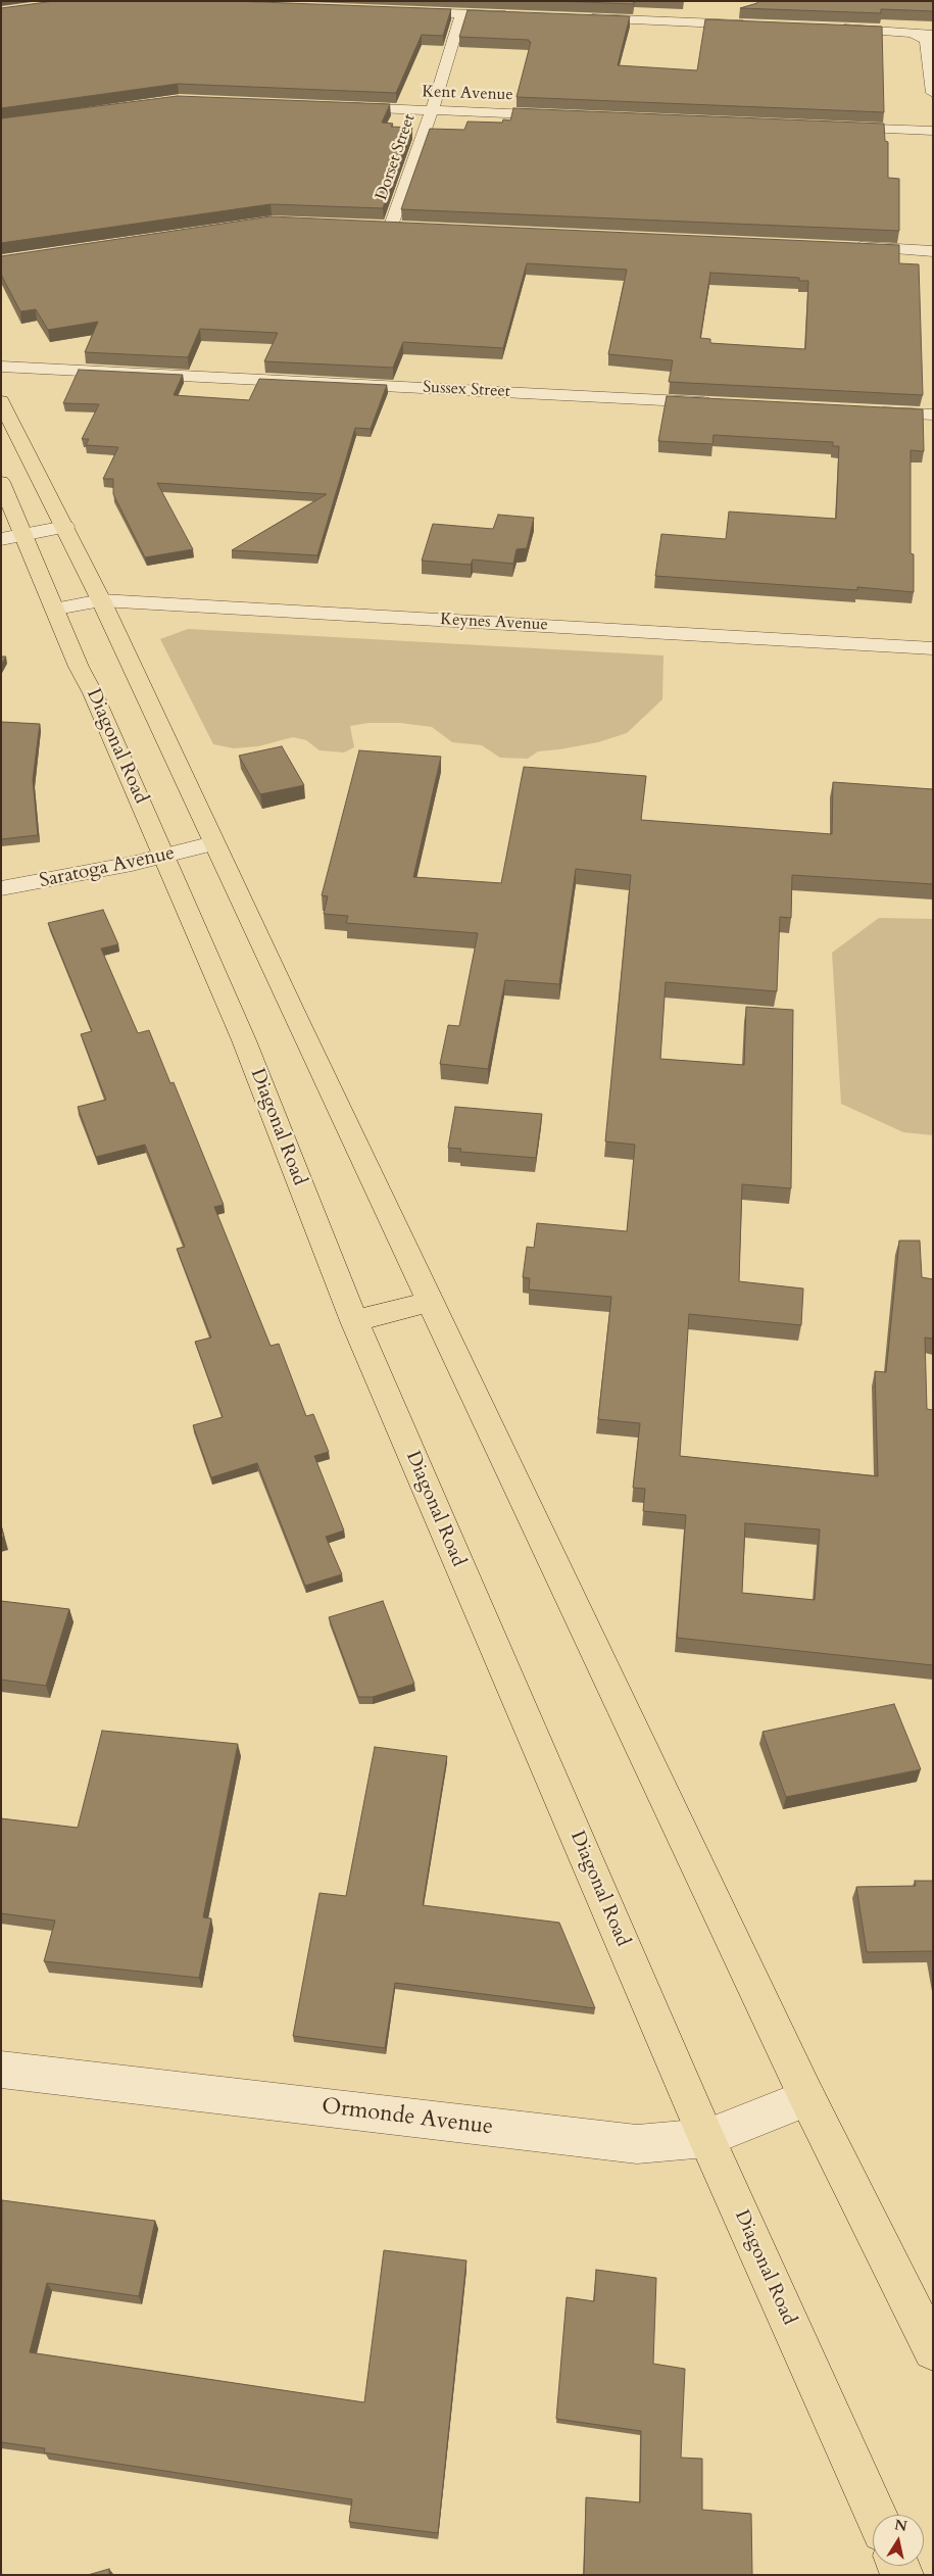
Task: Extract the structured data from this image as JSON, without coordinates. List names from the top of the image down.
{
  "streets": {
    "main road": ["Diagonal Road"],
    "street": [
      "Kent Avenue",
      "Dorset Street",
      "Sussex Street",
      "Keynes Avenue",
      "Saratoga Avenue",
      "Ormonde Avenue"
    ]
  },
  "crossings": [
    ["Kent Avenue", "Dorset Street"],
    ["Keynes Avenue", "Diagonal Road"],
    ["Diagonal Road", "Saratoga Avenue"],
    ["Diagonal Road", "Ormonde Avenue"]
  ],
  "north": "top"
}
